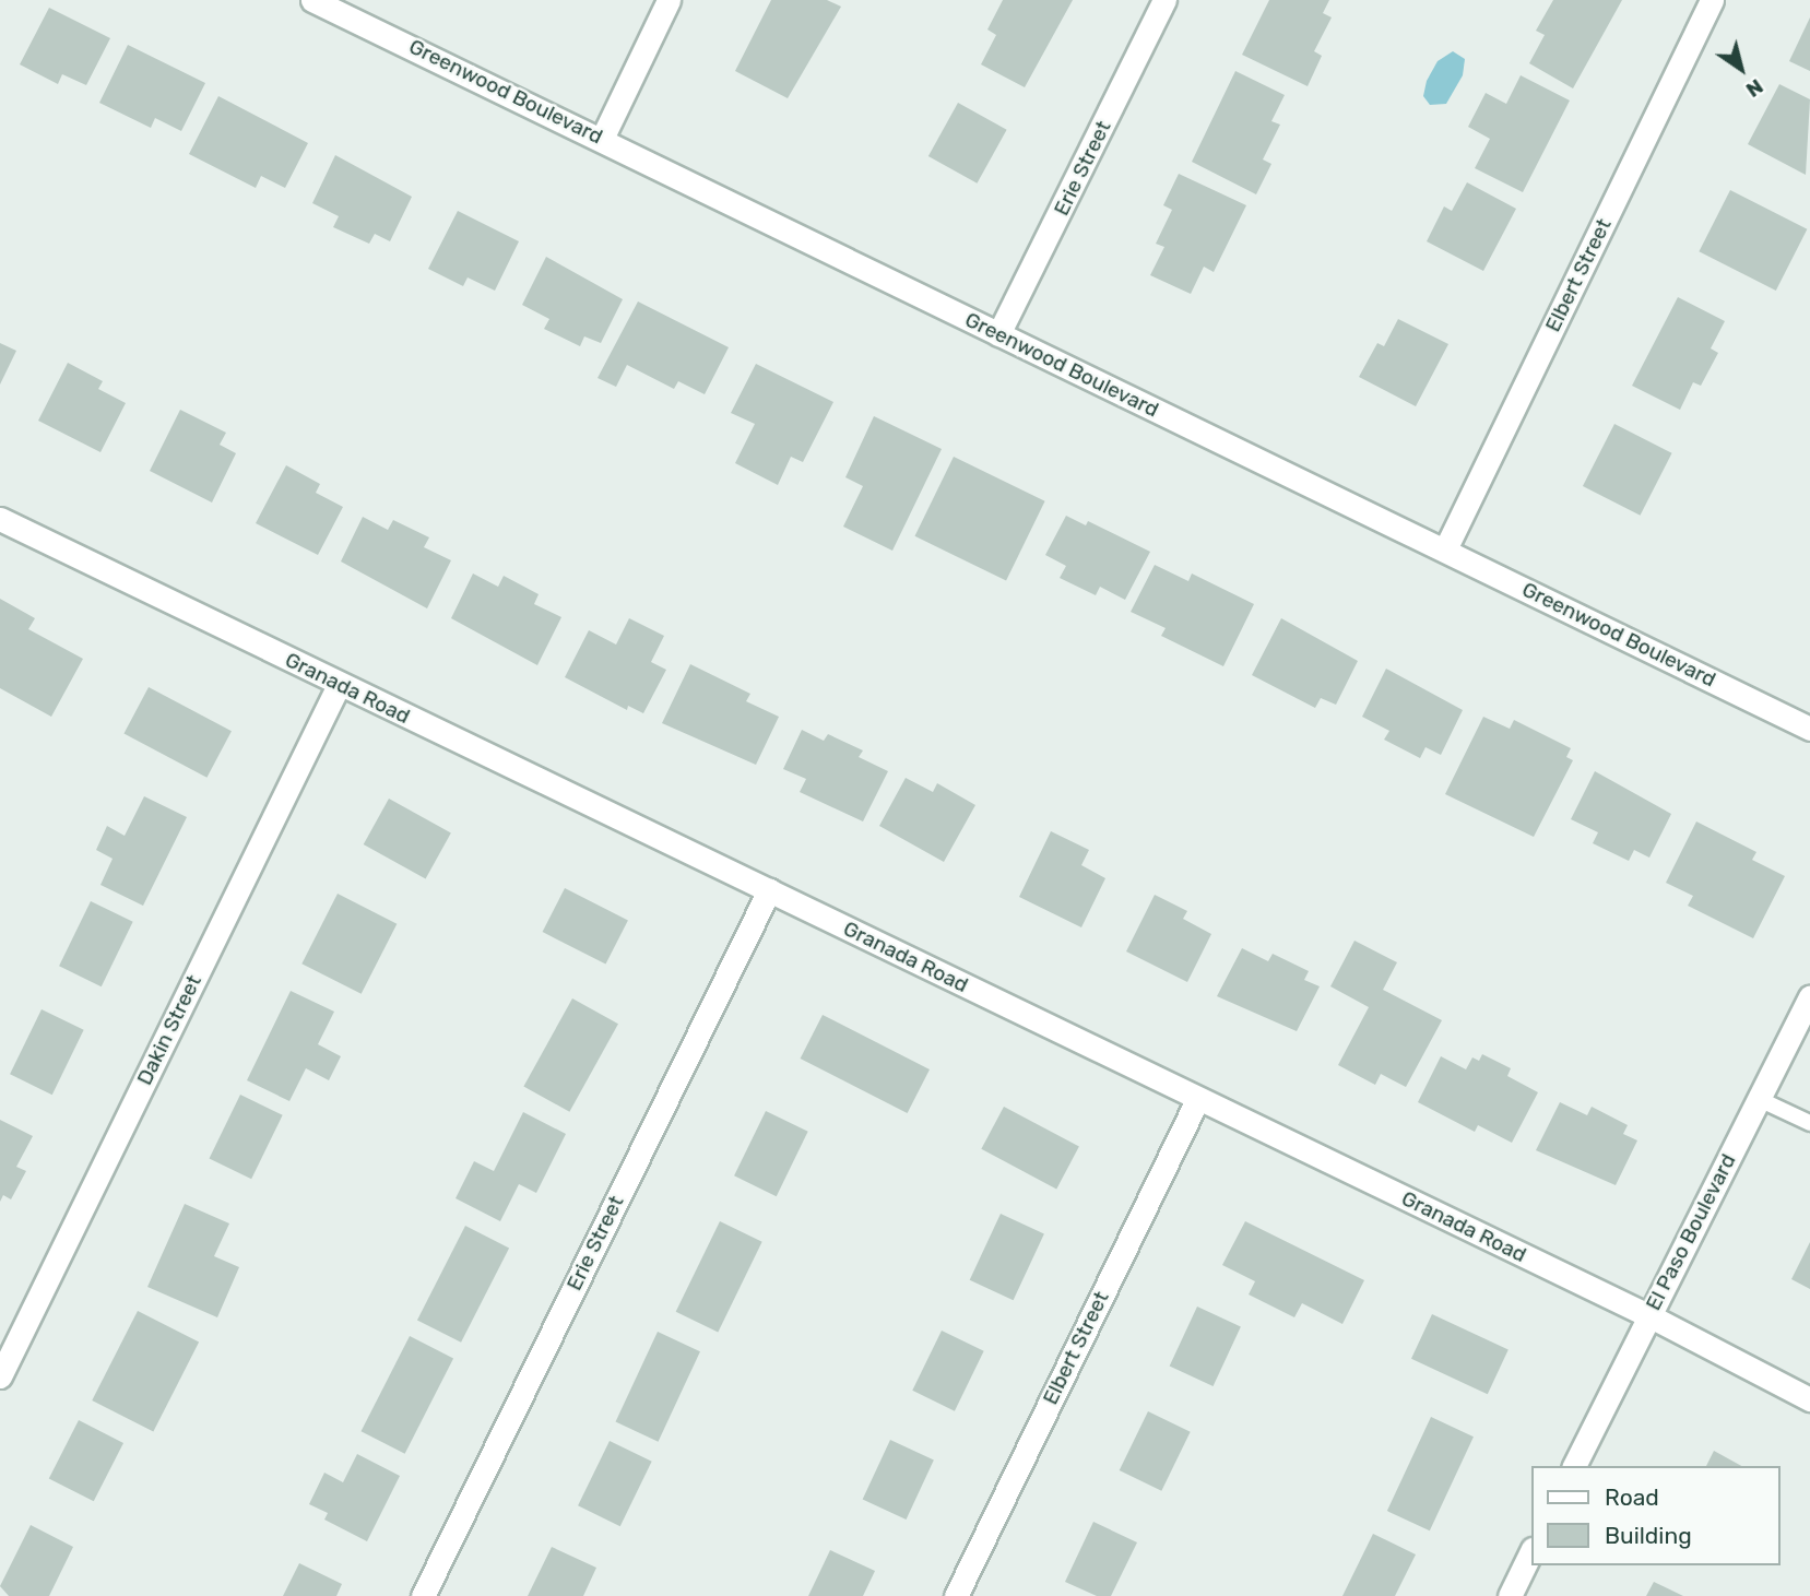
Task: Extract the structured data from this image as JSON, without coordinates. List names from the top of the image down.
{
  "streets": {
    "street": [
      "Greenwood Boulevard",
      "Erie Street",
      "Elbert Street",
      "Granada Road",
      "Dakin Street",
      "El Paso Boulevard"
    ]
  },
  "crossings": [
    ["Greenwood Boulevard", "Erie Street"],
    ["Greenwood Boulevard", "Elbert Street"],
    ["Erie Street", "Granada Road"],
    ["Elbert Street", "Granada Road"],
    ["Granada Road", "Dakin Street"],
    ["Granada Road", "El Paso Boulevard"]
  ],
  "legend": ["Road", "Building"],
  "north": "bottom right"
}
